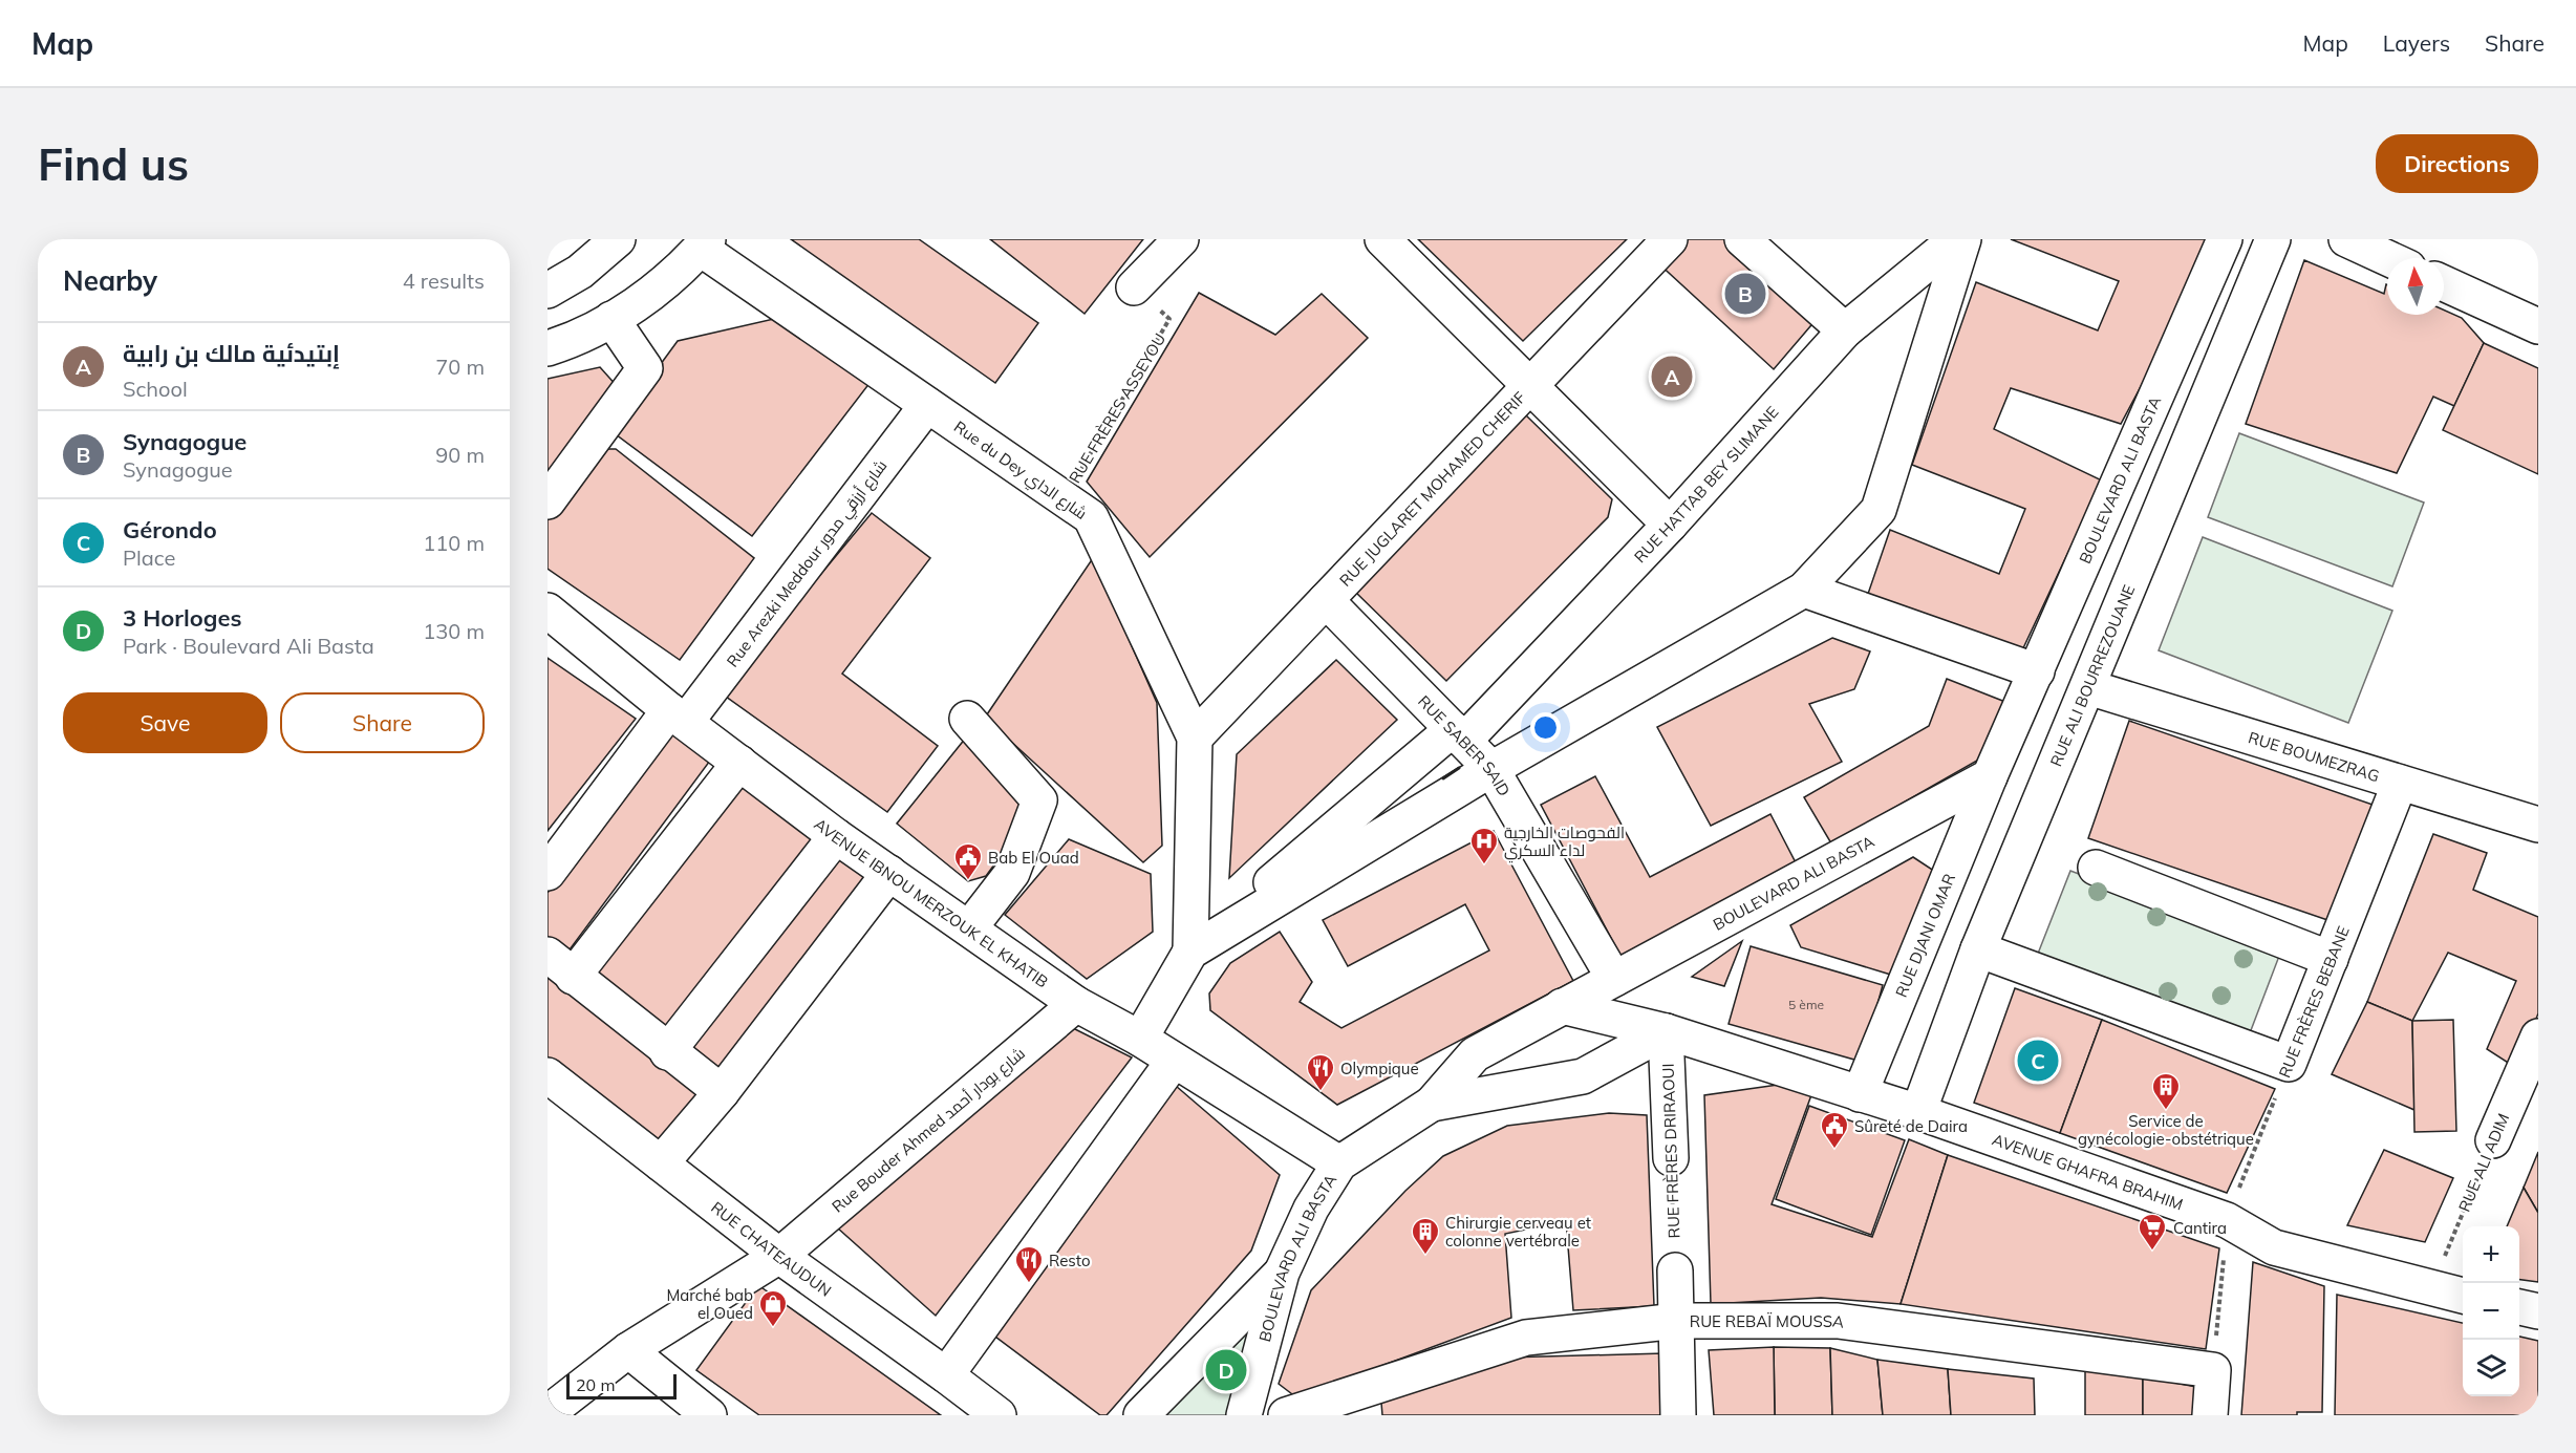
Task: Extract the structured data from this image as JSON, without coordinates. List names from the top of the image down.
{
  "streets": {
    "street": [
      "Rue du Dey شارع الداي",
      "BOULEVARD ALI BASTA",
      "RUE HATTAB BEY SLIMANE",
      "RUE JUGLARET MOHAMED CHERIF",
      "Rue Arezki Meddour شارع أرزقي مدور",
      "RUE ALI BOURREZOUANE",
      "RUE SABER SAID",
      "RUE BOUMEZRAG",
      "AVENUE IBNOU MERZOUK EL KHATIB",
      "RUE DJANI OMAR",
      "RUE FRÈRES BEBANE",
      "Rue Bouder Ahmed شارع بودار أحمد",
      "RUE FRÈRES DRIRAOUI",
      "RUE ALI ADIM",
      "AVENUE GHAFRA BRAHIM",
      "RUE CHATEAUDUN",
      "RUE REBAÏ MOUSSA"
    ],
    "path": ["RUE FRÈRES ASSEYOU"]
  },
  "crossings": [
    ["RUE FRÈRES ASSEYOU", "Rue du Dey شارع الداي"],
    ["Rue du Dey شارع الداي", "RUE HATTAB BEY SLIMANE"],
    ["Rue du Dey شارع الداي", "RUE JUGLARET MOHAMED CHERIF"],
    ["Rue du Dey شارع الداي", "Rue Arezki Meddour شارع أرزقي مدور"],
    ["BOULEVARD ALI BASTA", "RUE SABER SAID"],
    ["BOULEVARD ALI BASTA", "AVENUE IBNOU MERZOUK EL KHATIB"],
    ["BOULEVARD ALI BASTA", "RUE DJANI OMAR"],
    ["BOULEVARD ALI BASTA", "AVENUE GHAFRA BRAHIM"],
    ["RUE HATTAB BEY SLIMANE", "RUE SABER SAID"],
    ["RUE JUGLARET MOHAMED CHERIF", "RUE SABER SAID"],
    ["Rue Arezki Meddour شارع أرزقي مدور", "AVENUE IBNOU MERZOUK EL KHATIB"],
    ["RUE ALI BOURREZOUANE", "RUE BOUMEZRAG"],
    ["RUE ALI BOURREZOUANE", "AVENUE GHAFRA BRAHIM"],
    ["RUE BOUMEZRAG", "RUE FRÈRES BEBANE"],
    ["AVENUE IBNOU MERZOUK EL KHATIB", "Rue Bouder Ahmed شارع بودار أحمد"],
    ["RUE DJANI OMAR", "AVENUE GHAFRA BRAHIM"],
    ["RUE FRÈRES BEBANE", "AVENUE GHAFRA BRAHIM"],
    ["RUE FRÈRES BEBANE", "RUE REBAÏ MOUSSA"],
    ["Rue Bouder Ahmed شارع بودار أحمد", "RUE CHATEAUDUN"],
    ["RUE FRÈRES DRIRAOUI", "AVENUE GHAFRA BRAHIM"],
    ["RUE ALI ADIM", "AVENUE GHAFRA BRAHIM"]
  ],
  "places": {
    "hospital": ["الفحوصات الخارجية لداء السكري"],
    "public building": ["Bab El Ouad", "Sûreté de Daira"],
    "restaurant": ["Olympique", "Resto"],
    "building": ["Service de gynécologie-obstétrique", "Chirurgie cerveau et colonne vertébrale"],
    "supermarket": ["Cantira"],
    "shop": ["Marché bab el Oued"]
  },
  "house_numbers": ["5 ème"],
  "scale_bar": "20 m",
  "north": "top",
  "page": {
    "header": "Map",
    "nav": ["Map", "Layers", "Share"],
    "buttons": [
      "Directions",
      ["Save", "Share"]
    ],
    "title": "Find us",
    "heading": ["Nearby", "4 results"],
    "pins": [
      "B",
      "A",
      "C",
      "D"
    ],
    "list": [
      {
        "mark": "A",
        "name": "إبتيدئية مالك بن رابية",
        "note": "School",
        "value": "70 m"
      },
      {
        "mark": "B",
        "name": "Synagogue",
        "note": "Synagogue",
        "value": "90 m"
      },
      {
        "mark": "C",
        "name": "Gérondo",
        "note": "Place",
        "value": "110 m"
      },
      {
        "mark": "D",
        "name": "3 Horloges",
        "note": "Park · Boulevard Ali Basta",
        "value": "130 m"
      }
    ],
    "map_buttons": ["+", "−"],
    "scale": "20 m"
  }
}
